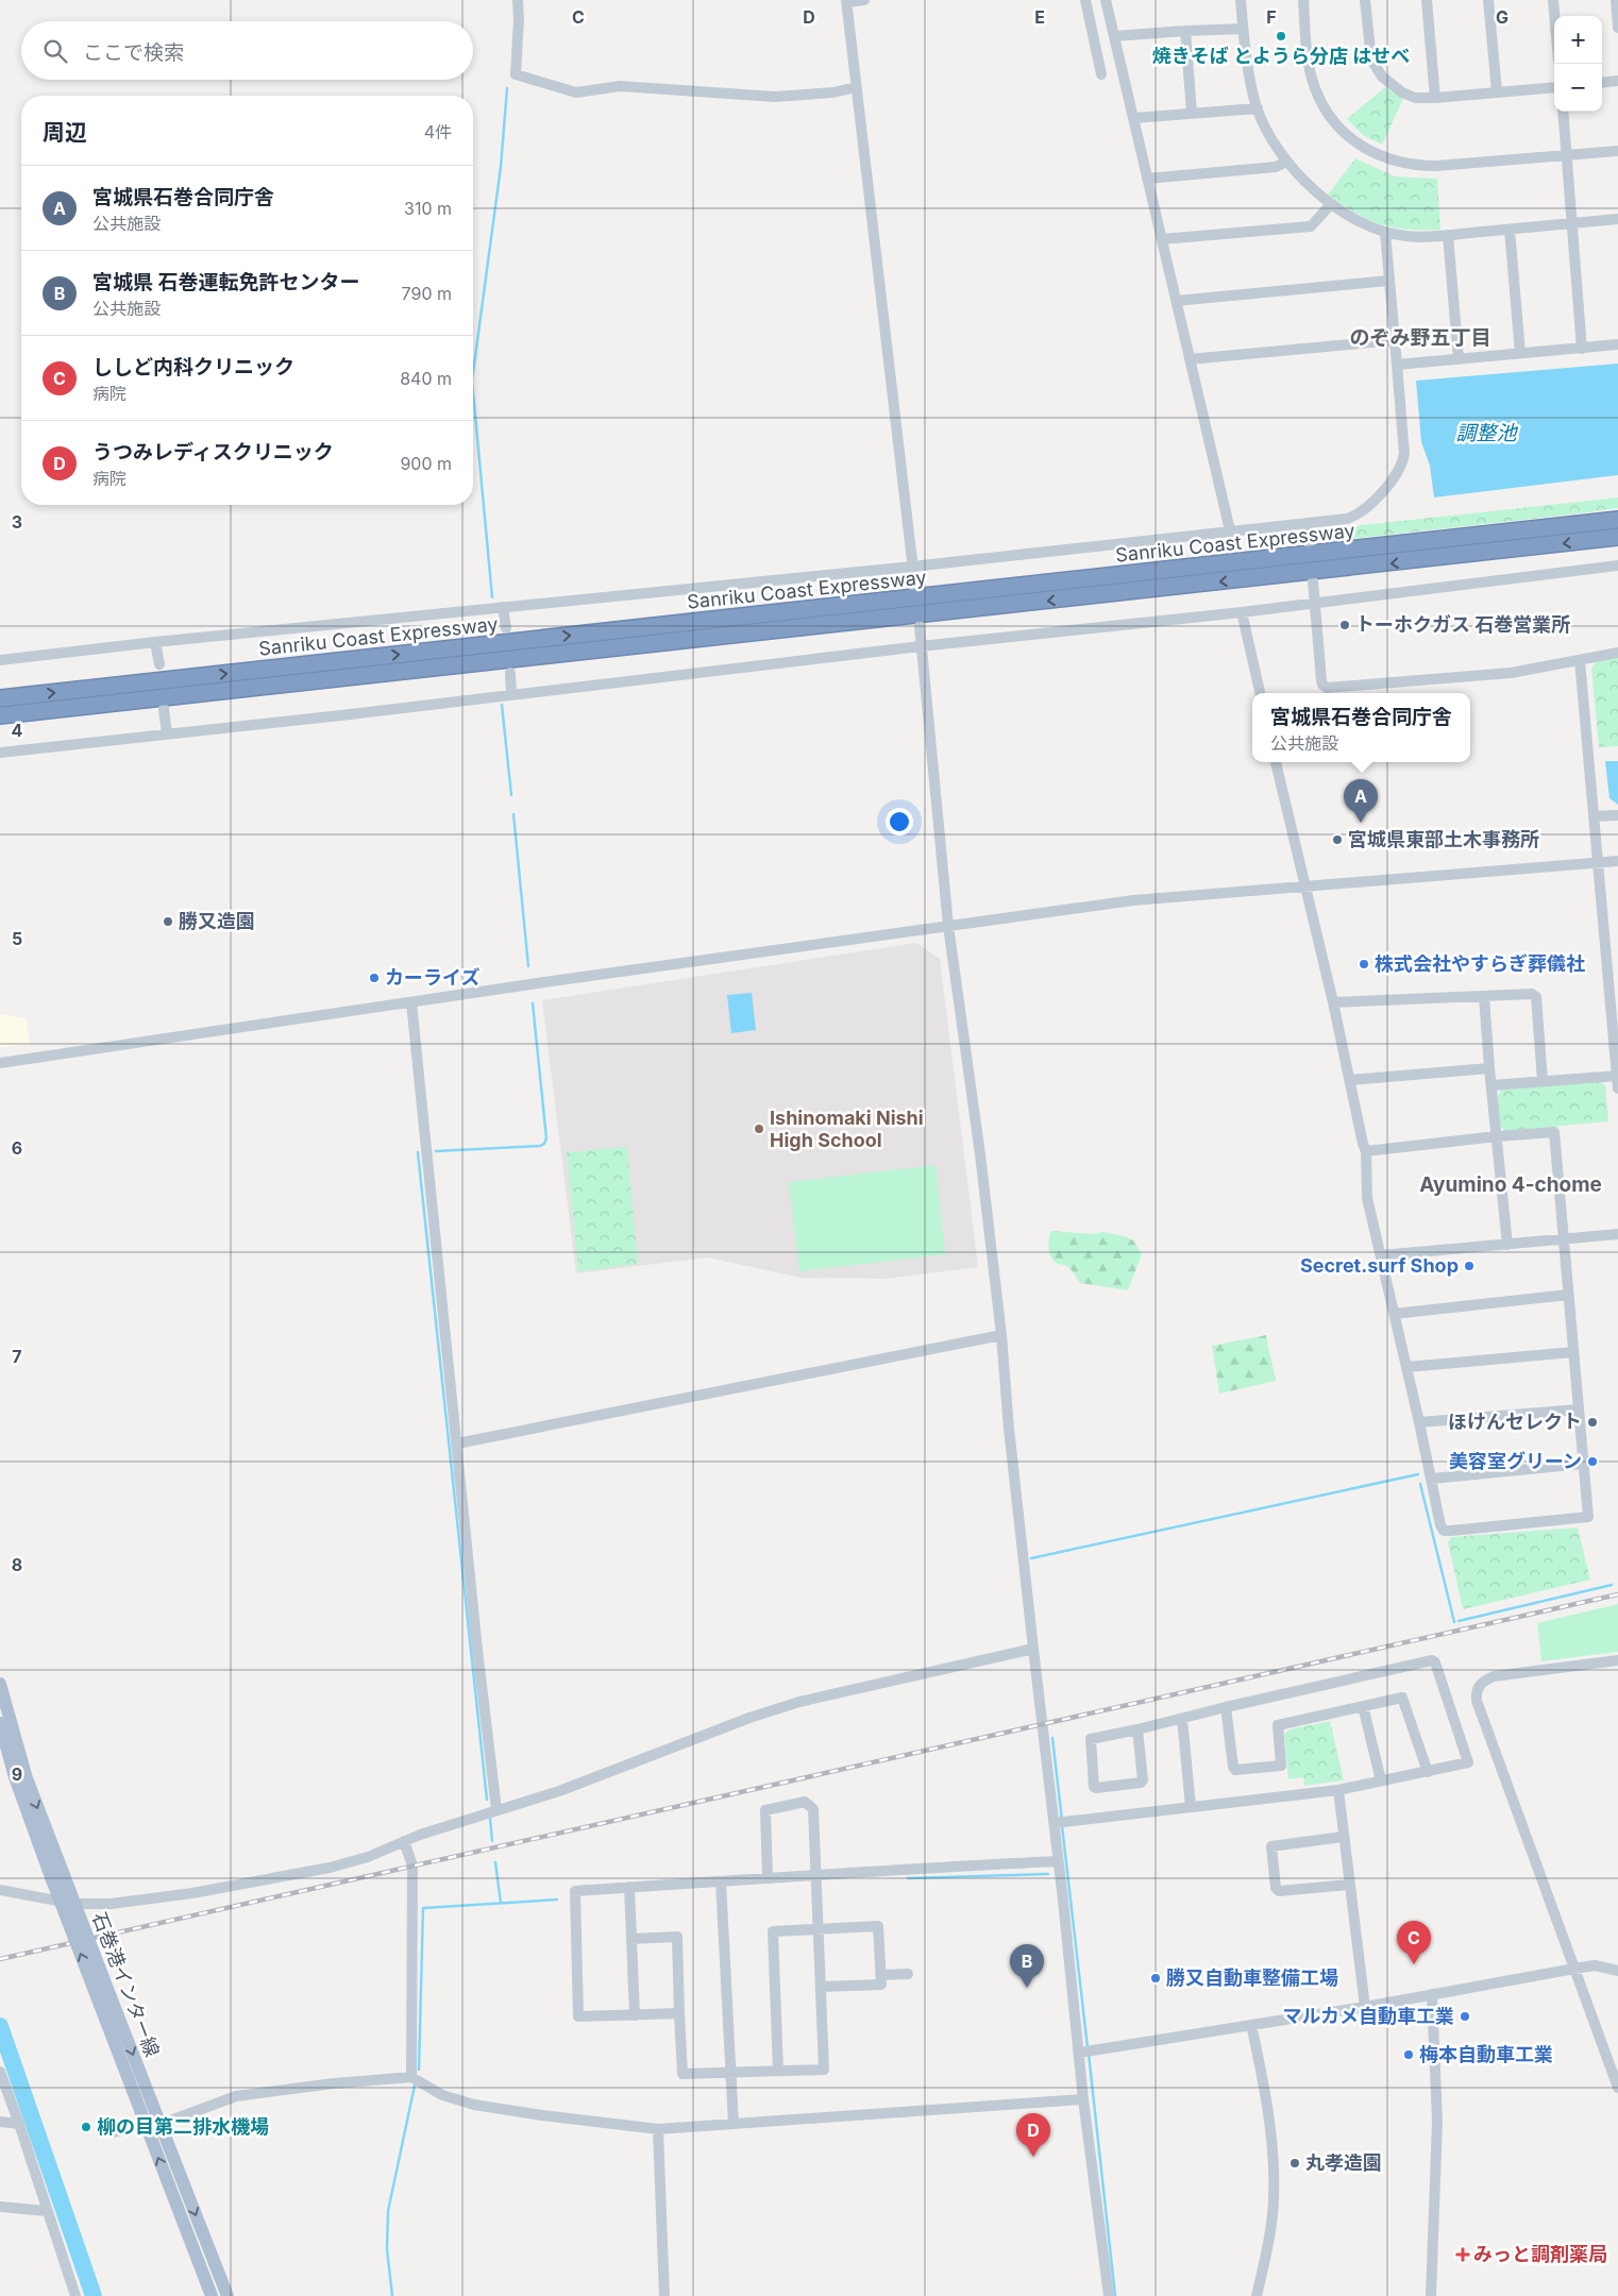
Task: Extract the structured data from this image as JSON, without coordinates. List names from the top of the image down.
{
  "streets": {
    "highway": ["Sanriku Coast Expressway"],
    "main road": ["石巻港インター線"]
  },
  "districts": ["のぞみ野五丁目", "Ayumino 4-chome"],
  "water": ["調整池"],
  "places": {
    "other": [
      "焼きそば とようら分店 はせべ",
      "トーホクガス 石巻営業所",
      "宮城県東部土木事務所",
      "勝又造園",
      "株式会社やすらぎ葬儀社",
      "カーライズ",
      "Ishinomaki Nishi High School",
      "Secret.surf Shop",
      "ほけんセレクト",
      "美容室グリーン",
      "勝又自動車整備工場",
      "マルカメ自動車工業",
      "梅本自動車工業",
      "柳の目第二排水機場",
      "丸孝造園"
    ],
    "health": ["みっと調剤薬局"]
  },
  "page": {
    "map_buttons": ["+", "−"],
    "search": "ここで検索",
    "heading": ["周辺", "4件"],
    "list": [
      {
        "mark": "A",
        "name": "宮城県石巻合同庁舎",
        "note": "公共施設",
        "value": "310 m"
      },
      {
        "mark": "B",
        "name": "宮城県 石巻運転免許センター",
        "note": "公共施設",
        "value": "790 m"
      },
      {
        "mark": "C",
        "name": "ししど内科クリニック",
        "note": "病院",
        "value": "840 m"
      },
      {
        "mark": "D",
        "name": "うつみレディスクリニック",
        "note": "病院",
        "value": "900 m"
      }
    ],
    "popup": ["宮城県石巻合同庁舎", "公共施設"],
    "pins": [
      "A",
      "C",
      "B",
      "D"
    ]
  },
  "grid": {
    "columns": [
      "C",
      "D",
      "E",
      "F",
      "G"
    ],
    "rows": [
      "3",
      "4",
      "5",
      "6",
      "7",
      "8",
      "9"
    ]
  }
}
